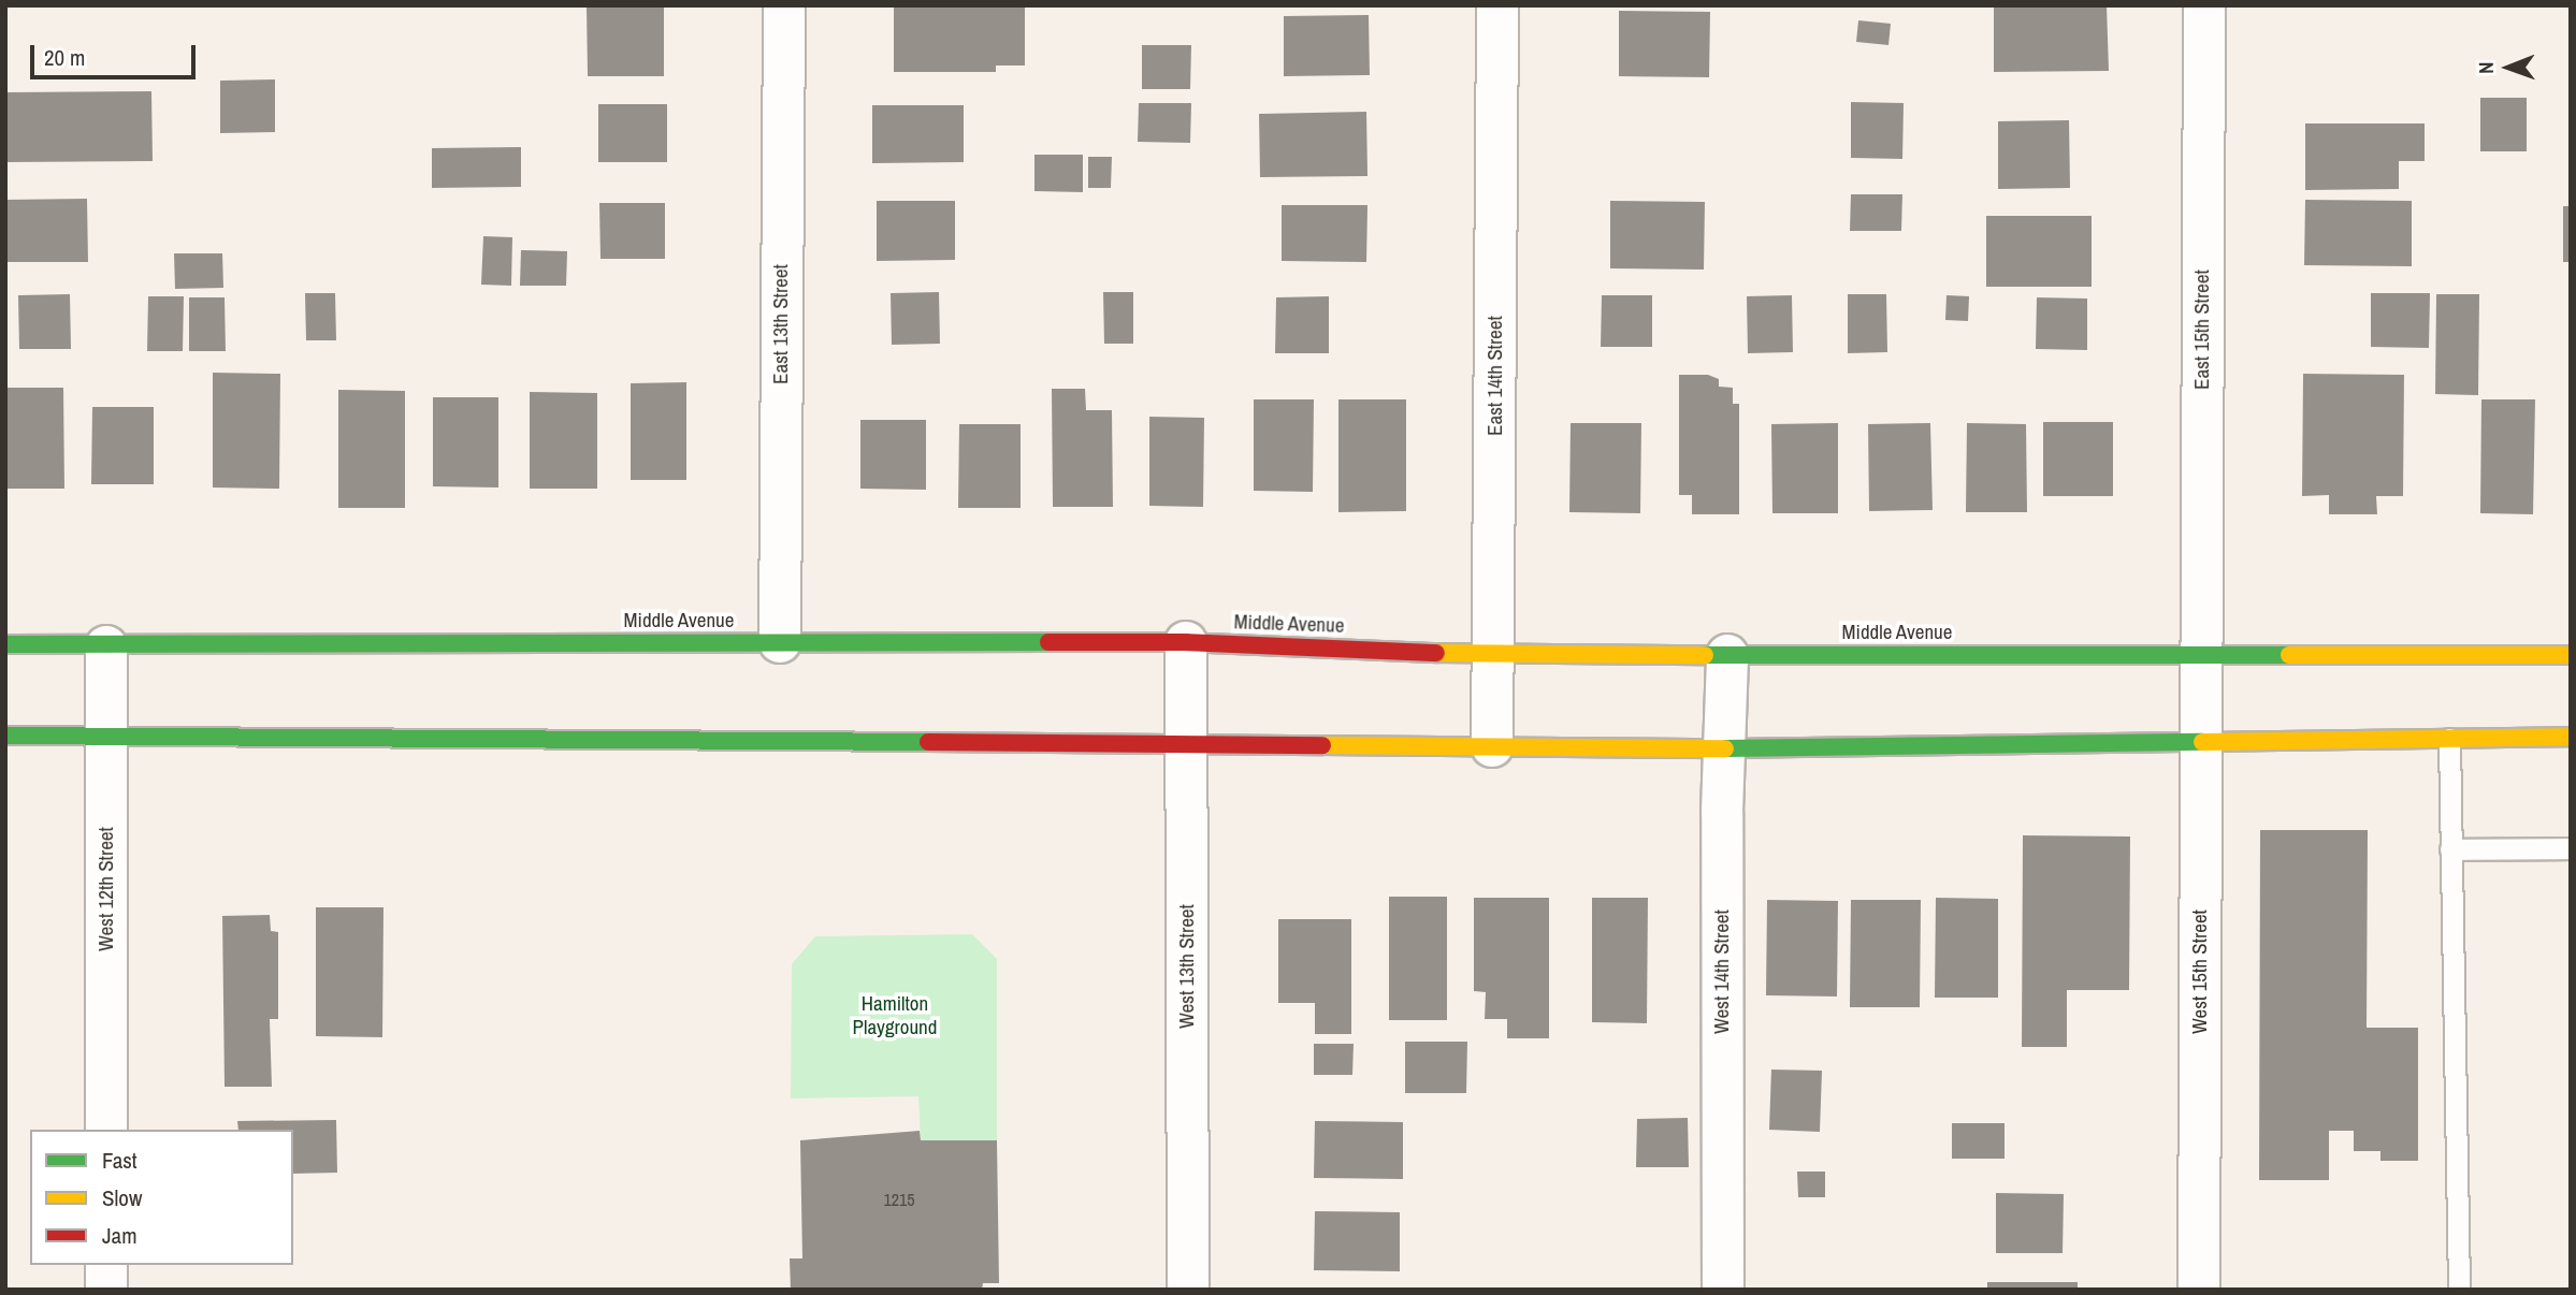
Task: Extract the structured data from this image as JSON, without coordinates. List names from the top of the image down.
{
  "streets": {
    "main road": ["Middle Avenue"],
    "street": [
      "East 13th Street",
      "East 15th Street",
      "East 14th Street",
      "West 12th Street",
      "West 13th Street",
      "West 14th Street",
      "West 15th Street"
    ]
  },
  "crossings": [
    ["East 13th Street", "Middle Avenue"],
    ["East 15th Street", "Middle Avenue"],
    ["East 15th Street", "West 15th Street"],
    ["East 14th Street", "Middle Avenue"],
    ["Middle Avenue", "West 12th Street"],
    ["Middle Avenue", "West 13th Street"],
    ["Middle Avenue", "West 14th Street"],
    ["Middle Avenue", "West 15th Street"]
  ],
  "parks": ["Hamilton Playground"],
  "house_numbers": ["1215"],
  "legend": ["Fast", "Slow", "Jam"],
  "scale_bar": "20 m",
  "north": "left"
}
